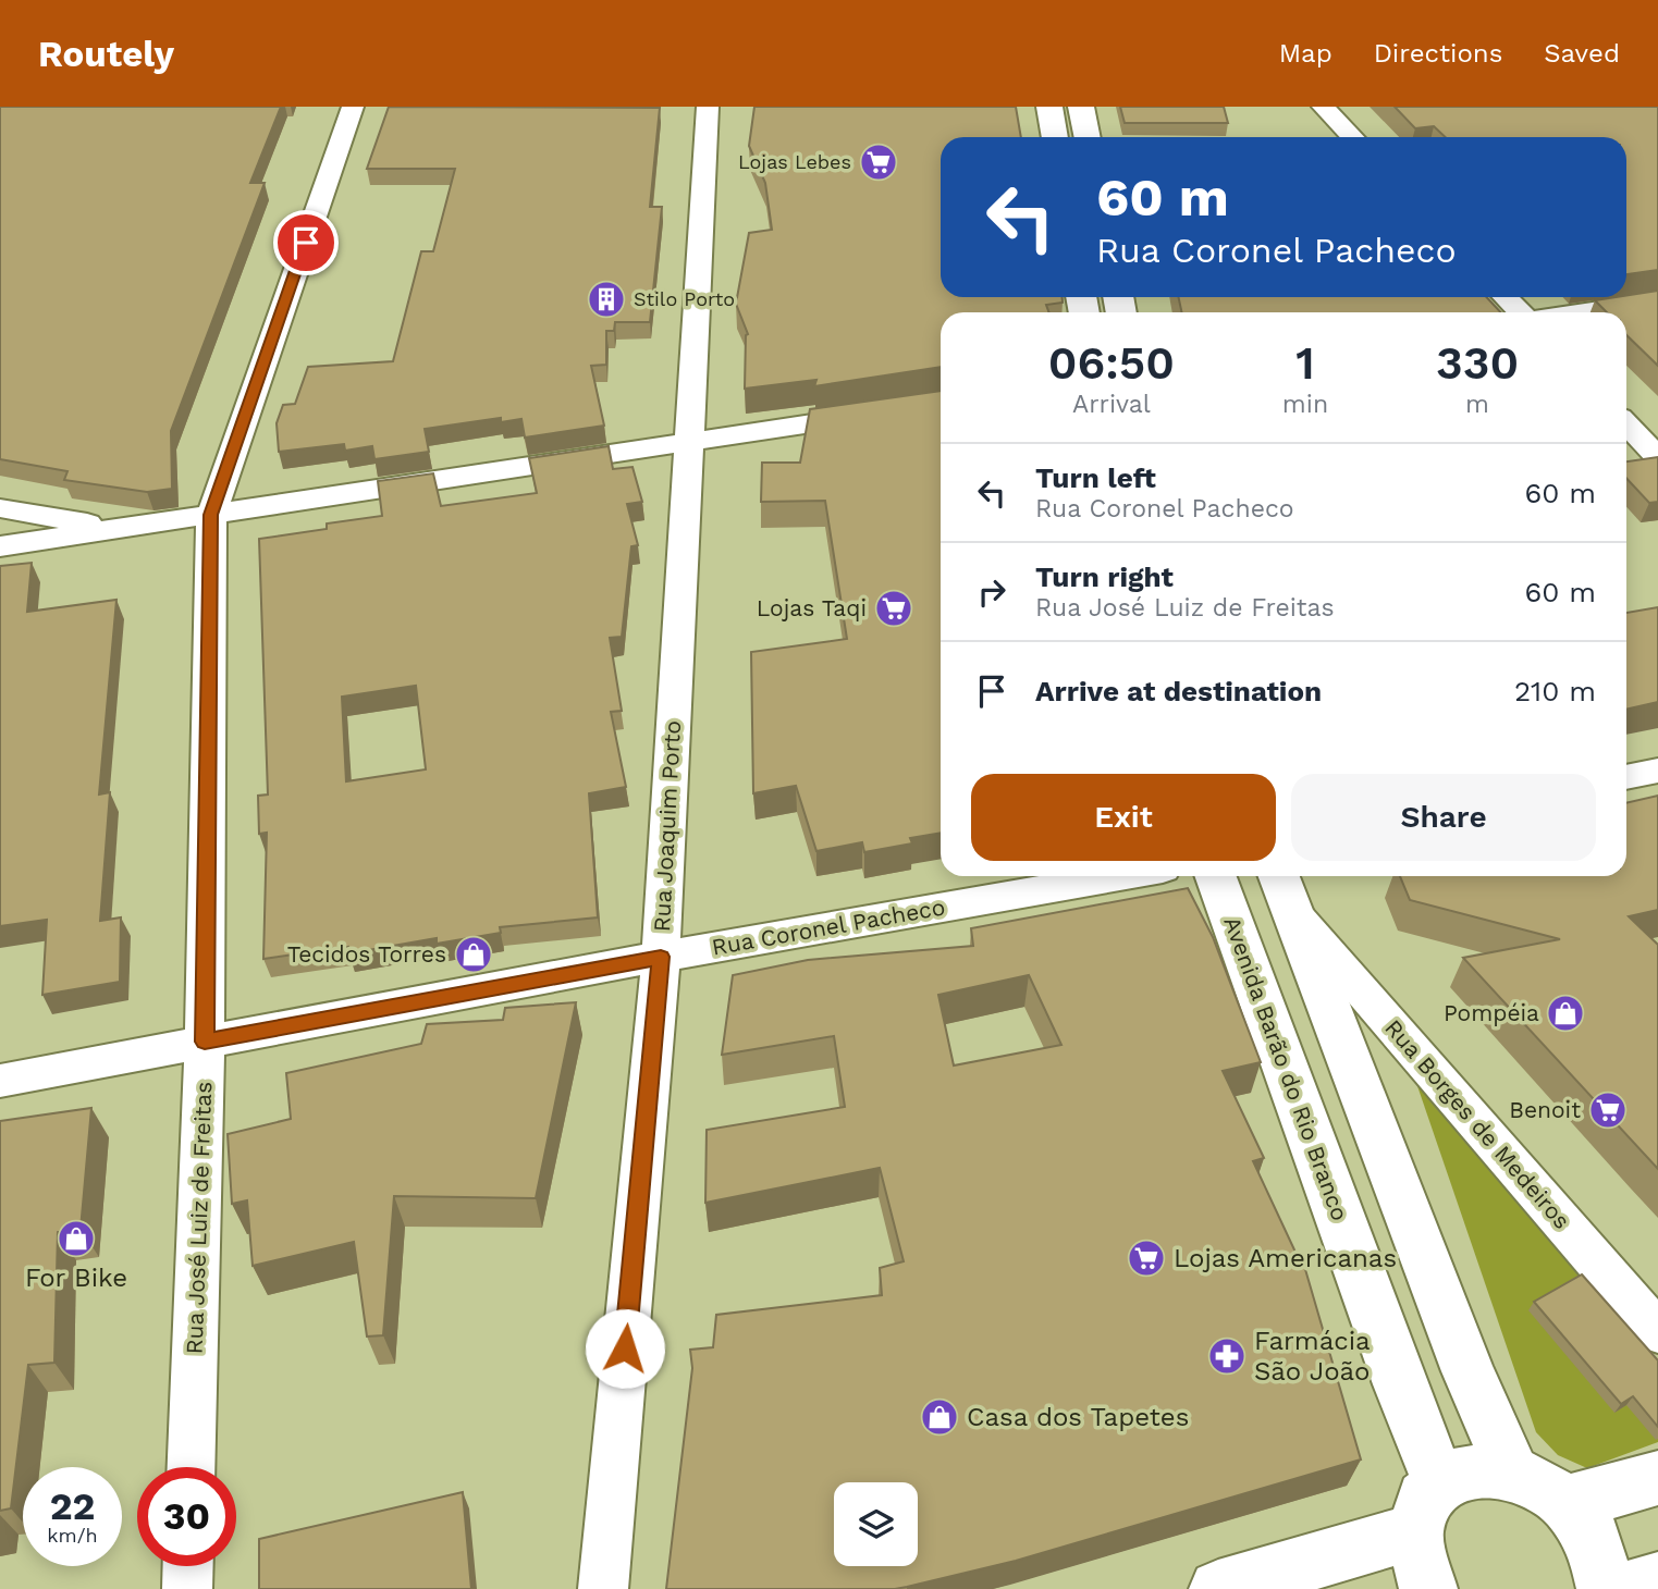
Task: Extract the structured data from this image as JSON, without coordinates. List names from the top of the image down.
{
  "streets": {
    "main road": ["Avenida Barão do Rio Branco"],
    "street": [
      "Rua Joaquim Porto",
      "Rua Coronel Pacheco",
      "Rua Borges de Medeiros",
      "Rua José Luiz de Freitas"
    ]
  },
  "crossings": [
    ["Rua Joaquim Porto", "Rua Coronel Pacheco"],
    ["Rua Coronel Pacheco", "Rua José Luiz de Freitas"]
  ],
  "places": {
    "supermarket": [
      "Lojas Lebes",
      "Lojas Taqi",
      "Benoit",
      "Lojas Americanas"
    ],
    "building": ["Stilo Porto"],
    "shop": [
      "Tecidos Torres",
      "Pompéia",
      "For Bike",
      "Casa dos Tapetes"
    ],
    "pharmacy": ["Farmácia São João"]
  },
  "page": {
    "header": "Routely",
    "nav": ["Map", "Directions", "Saved"],
    "turn": ["60 m", "Rua Coronel Pacheco"],
    "eta": [
      "06:50",
      "Arrival",
      "1",
      "min",
      "330",
      "m"
    ],
    "list": [
      {
        "name": "Turn left",
        "note": "Rua Coronel Pacheco",
        "value": "60 m"
      },
      {
        "name": "Turn right",
        "note": "Rua José Luiz de Freitas",
        "value": "60 m"
      },
      {
        "name": "Arrive at destination",
        "value": "210 m"
      }
    ],
    "buttons": ["Exit", "Share"],
    "speed": "22 km/h",
    "limit": "30"
  }
}
